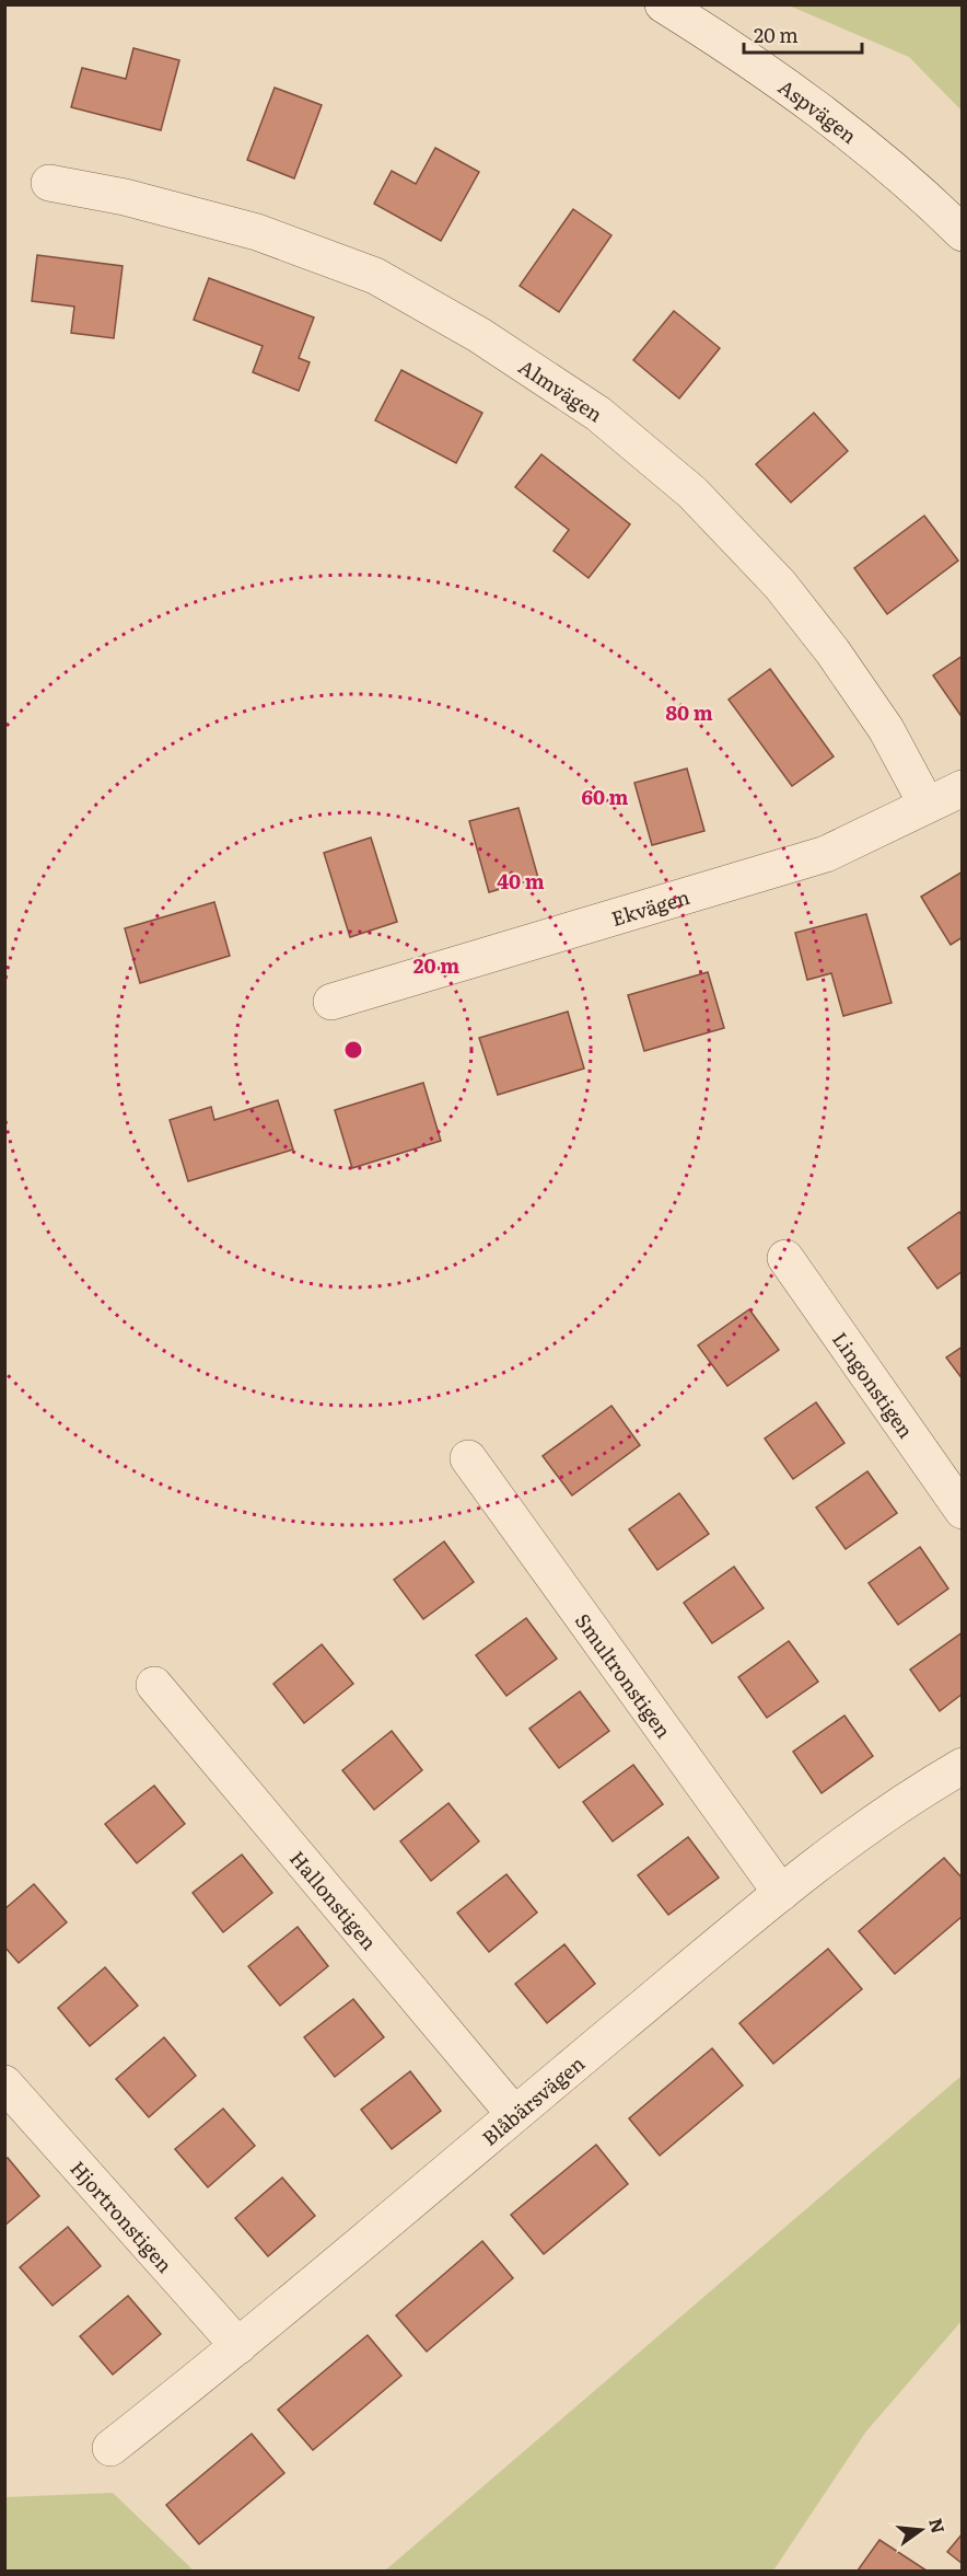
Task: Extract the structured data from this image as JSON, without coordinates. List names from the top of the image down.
{
  "streets": {
    "street": [
      "Aspvägen",
      "Almvägen",
      "Ekvägen",
      "Lingonstigen",
      "Smultronstigen",
      "Hallonstigen",
      "Blåbärsvägen",
      "Hjortronstigen"
    ]
  },
  "crossings": [
    ["Almvägen", "Ekvägen"],
    ["Smultronstigen", "Blåbärsvägen"],
    ["Hallonstigen", "Blåbärsvägen"],
    ["Blåbärsvägen", "Hjortronstigen"]
  ],
  "scale_bar": "20 m",
  "north": "right",
  "rings": [
    "80 m",
    "60 m",
    "40 m",
    "20 m"
  ]
}
